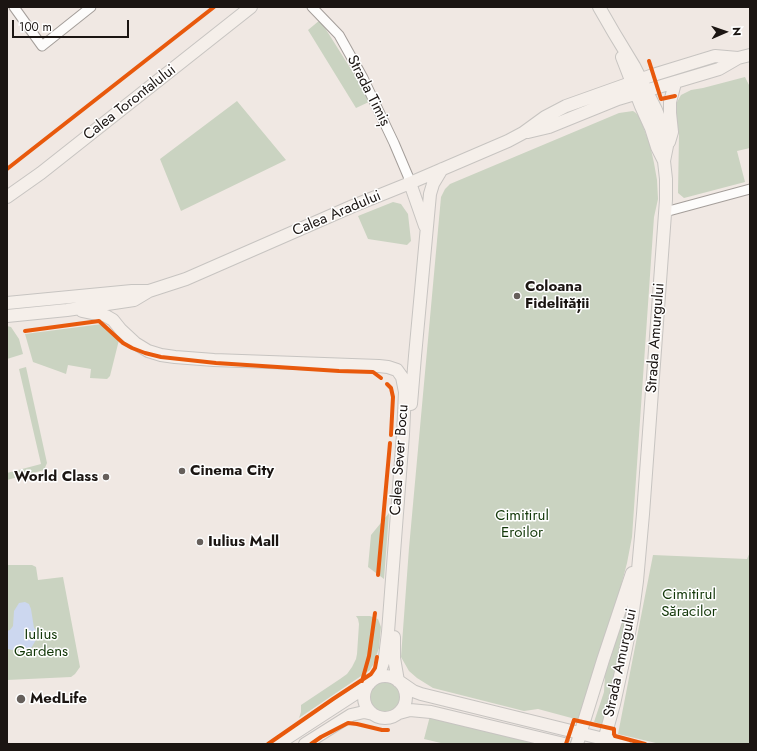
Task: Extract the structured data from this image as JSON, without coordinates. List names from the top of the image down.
{
  "streets": {
    "main road": [
      "Calea Torontalului",
      "Calea Aradului",
      "Strada Amurgului",
      "Calea Sever Bocu"
    ],
    "street": ["Strada Timiș"]
  },
  "crossings": [
    ["Strada Timiș", "Calea Aradului"],
    ["Calea Aradului", "Strada Amurgului"],
    ["Calea Aradului", "Calea Sever Bocu"]
  ],
  "parks": ["Cimitirul Eroilor", "Cimitirul Săracilor", "Iulius Gardens"],
  "places": [
    "Coloana Fidelității",
    "Cinema City",
    "World Class",
    "Iulius Mall",
    "MedLife"
  ],
  "scale_bar": "100 m",
  "north": "right"
}
